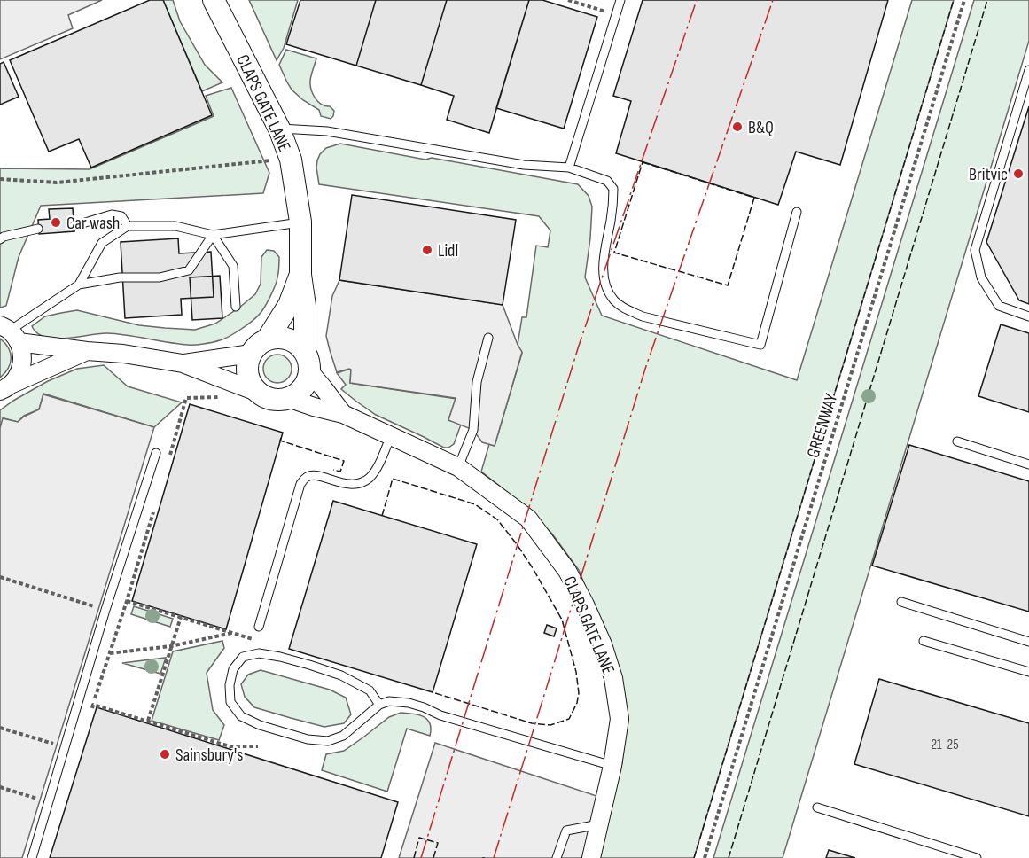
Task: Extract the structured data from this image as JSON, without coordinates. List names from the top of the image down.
{
  "streets": {
    "street": ["CLAPS GATE LANE"],
    "path": ["GREENWAY"]
  },
  "places": [
    "B&Q",
    "Britvic",
    "Car wash",
    "Lidl",
    "Sainsbury's"
  ],
  "house_numbers": ["21-25"]
}
